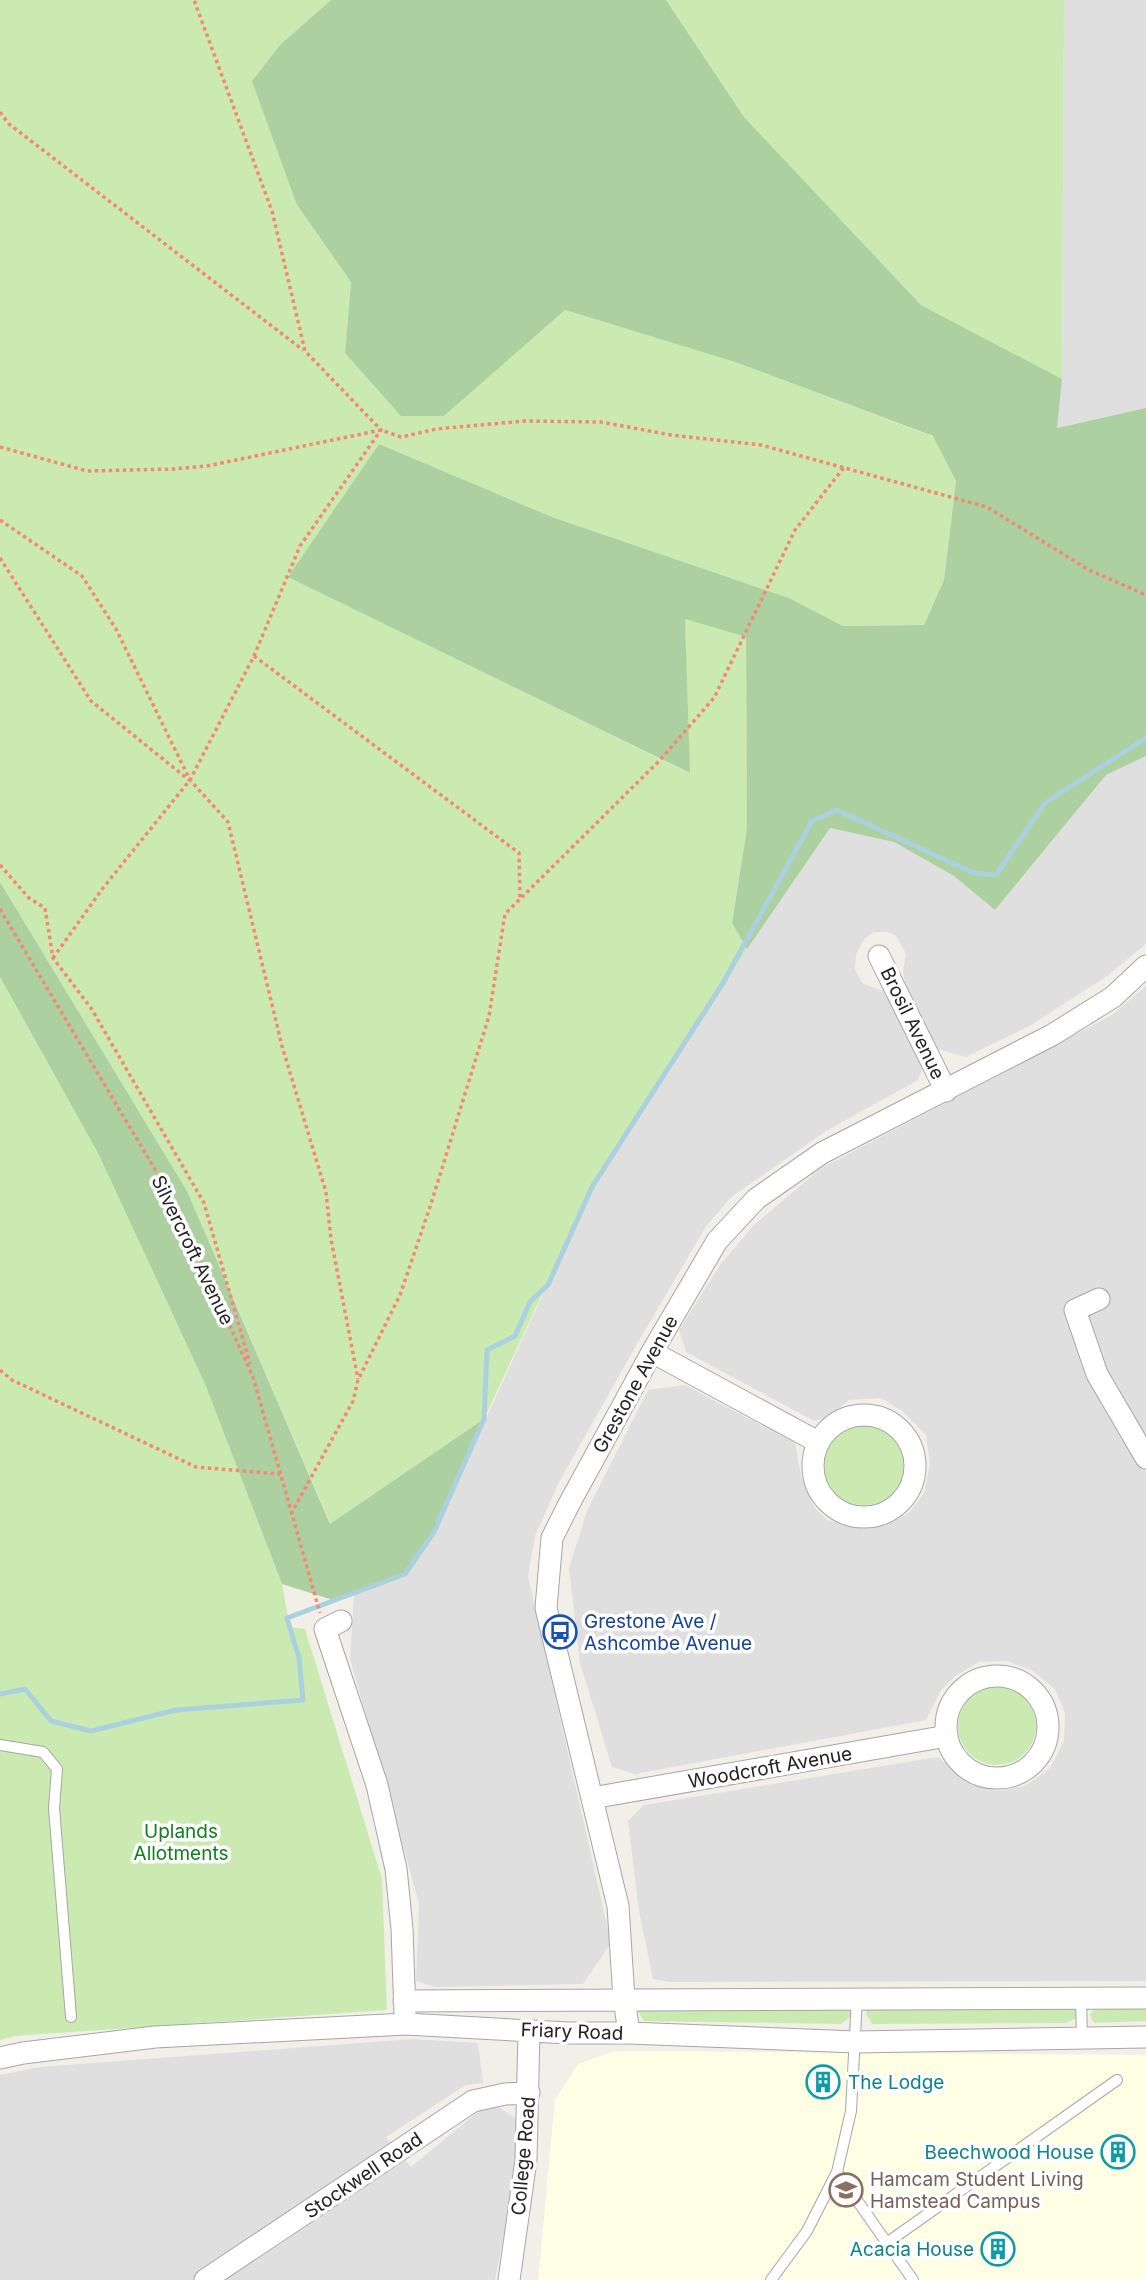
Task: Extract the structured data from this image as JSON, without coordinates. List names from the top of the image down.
{
  "streets": {
    "street": [
      "Brosil Avenue",
      "Grestone Avenue",
      "Woodcroft Avenue",
      "Friary Road",
      "College Road",
      "Stockwell Road"
    ],
    "path": ["Silvercroft Avenue"]
  },
  "crossings": [
    ["Brosil Avenue", "Grestone Avenue"],
    ["Grestone Avenue", "Woodcroft Avenue"],
    ["Grestone Avenue", "Friary Road"],
    ["Friary Road", "College Road"],
    ["College Road", "Stockwell Road"]
  ],
  "parks": ["Uplands Allotments"],
  "places": {
    "bus stop": ["Grestone Ave / Ashcombe Avenue"],
    "building": ["The Lodge", "Beechwood House", "Acacia House"],
    "school or university": ["Hamcam Student Living Hamstead Campus"]
  }
}
